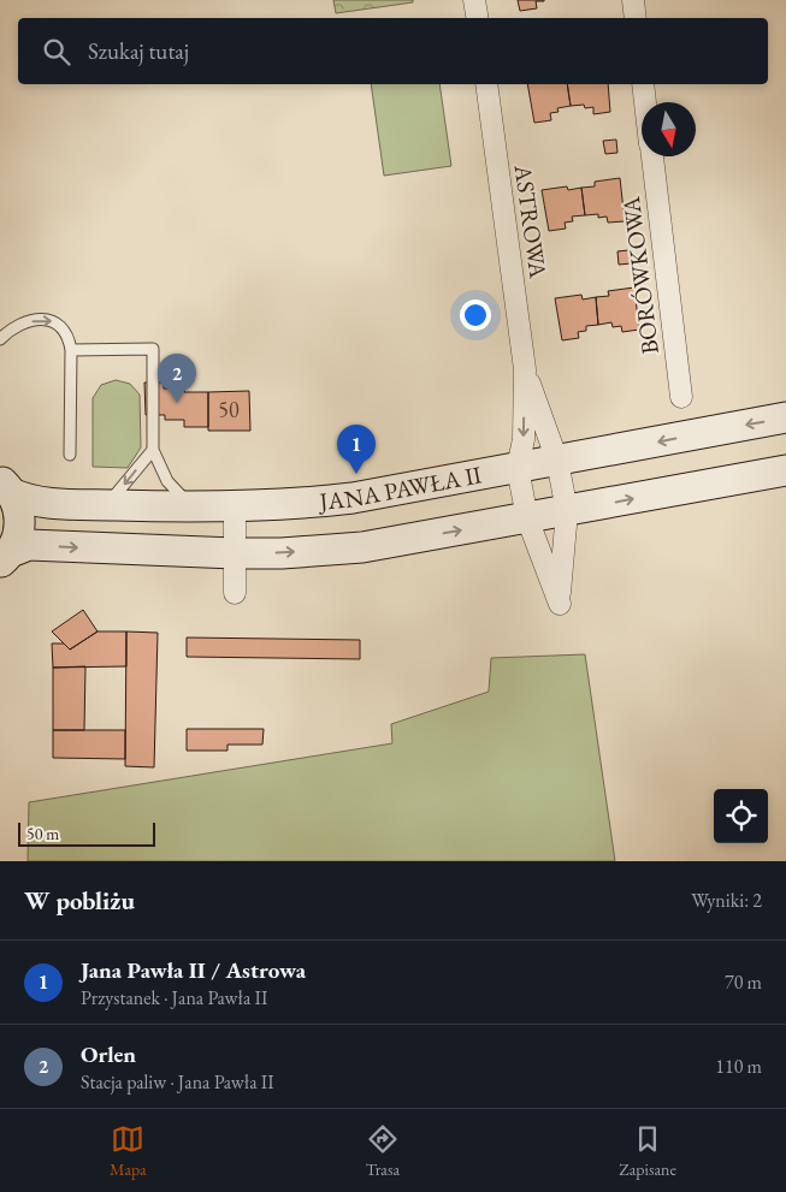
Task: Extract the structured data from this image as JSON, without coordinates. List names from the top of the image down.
{
  "streets": {
    "street": ["ASTROWA", "BORÓWKOWA", "JANA PAWŁA II"]
  },
  "crossings": [
    ["ASTROWA", "JANA PAWŁA II"]
  ],
  "house_numbers": ["50"],
  "scale_bar": "50 m",
  "north": "bottom",
  "page": {
    "search": "Szukaj tutaj",
    "pins": ["2", "1"],
    "scale": "50 m",
    "heading": ["W pobliżu", "Wyniki: 2"],
    "list": [
      {
        "mark": "1",
        "name": "Jana Pawła II / Astrowa",
        "note": "Przystanek · Jana Pawła II",
        "value": "70 m"
      },
      {
        "mark": "2",
        "name": "Orlen",
        "note": "Stacja paliw · Jana Pawła II",
        "value": "110 m"
      }
    ],
    "nav": ["Mapa", "Trasa", "Zapisane"]
  }
}
